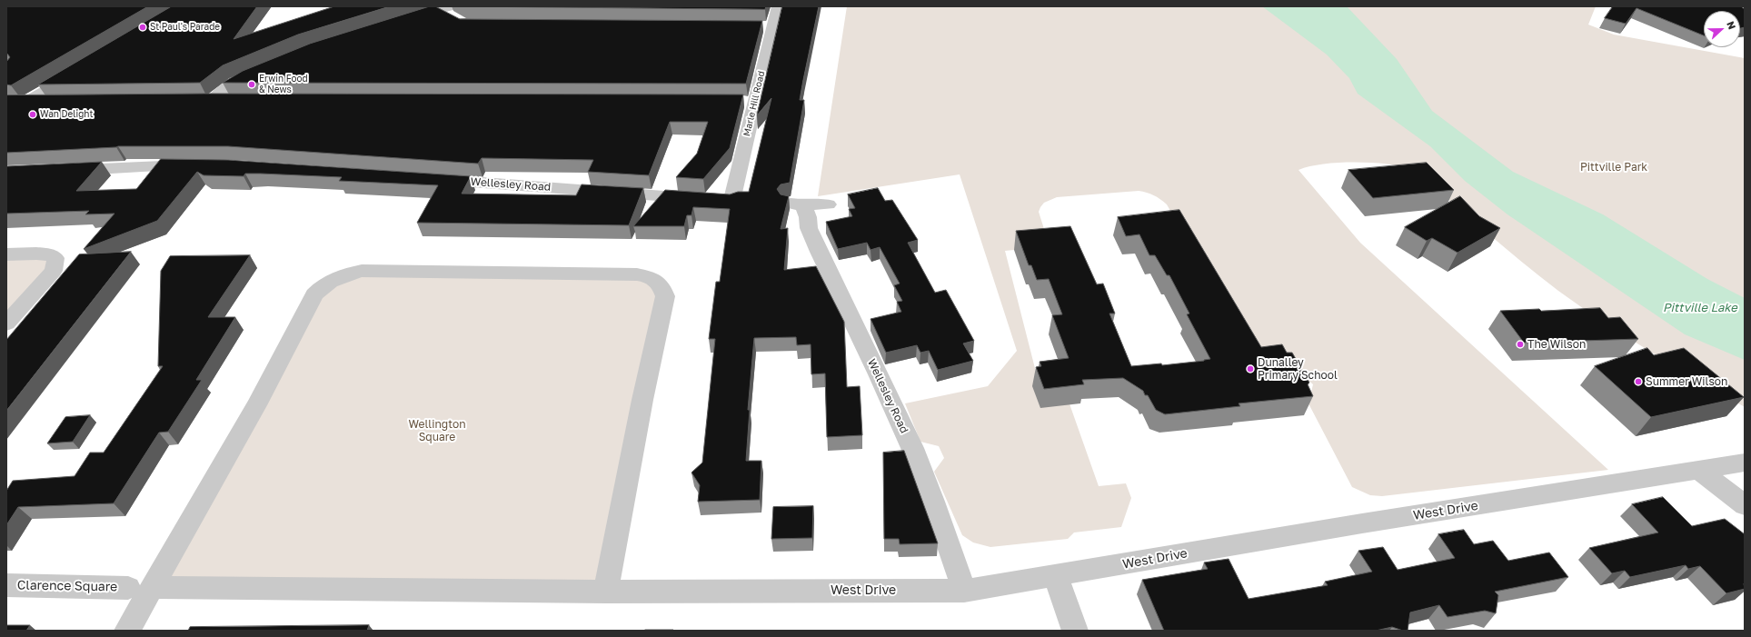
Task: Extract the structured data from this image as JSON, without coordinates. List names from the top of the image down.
{
  "streets": {
    "street": [
      "Marle Hill Road",
      "Wellesley Road",
      "West Drive",
      "Clarence Square"
    ]
  },
  "crossings": [
    ["Marle Hill Road", "Wellesley Road"],
    ["Wellesley Road", "West Drive"]
  ],
  "water": ["Pittville Lake"],
  "parks": ["Pittville Park", "Wellington Square"],
  "places": [
    "St Paul's Parade",
    "Erwin Food & News",
    "Wan Delight",
    "The Wilson",
    "Dunalley Primary School",
    "Summer Wilson"
  ],
  "north": "right"
}
